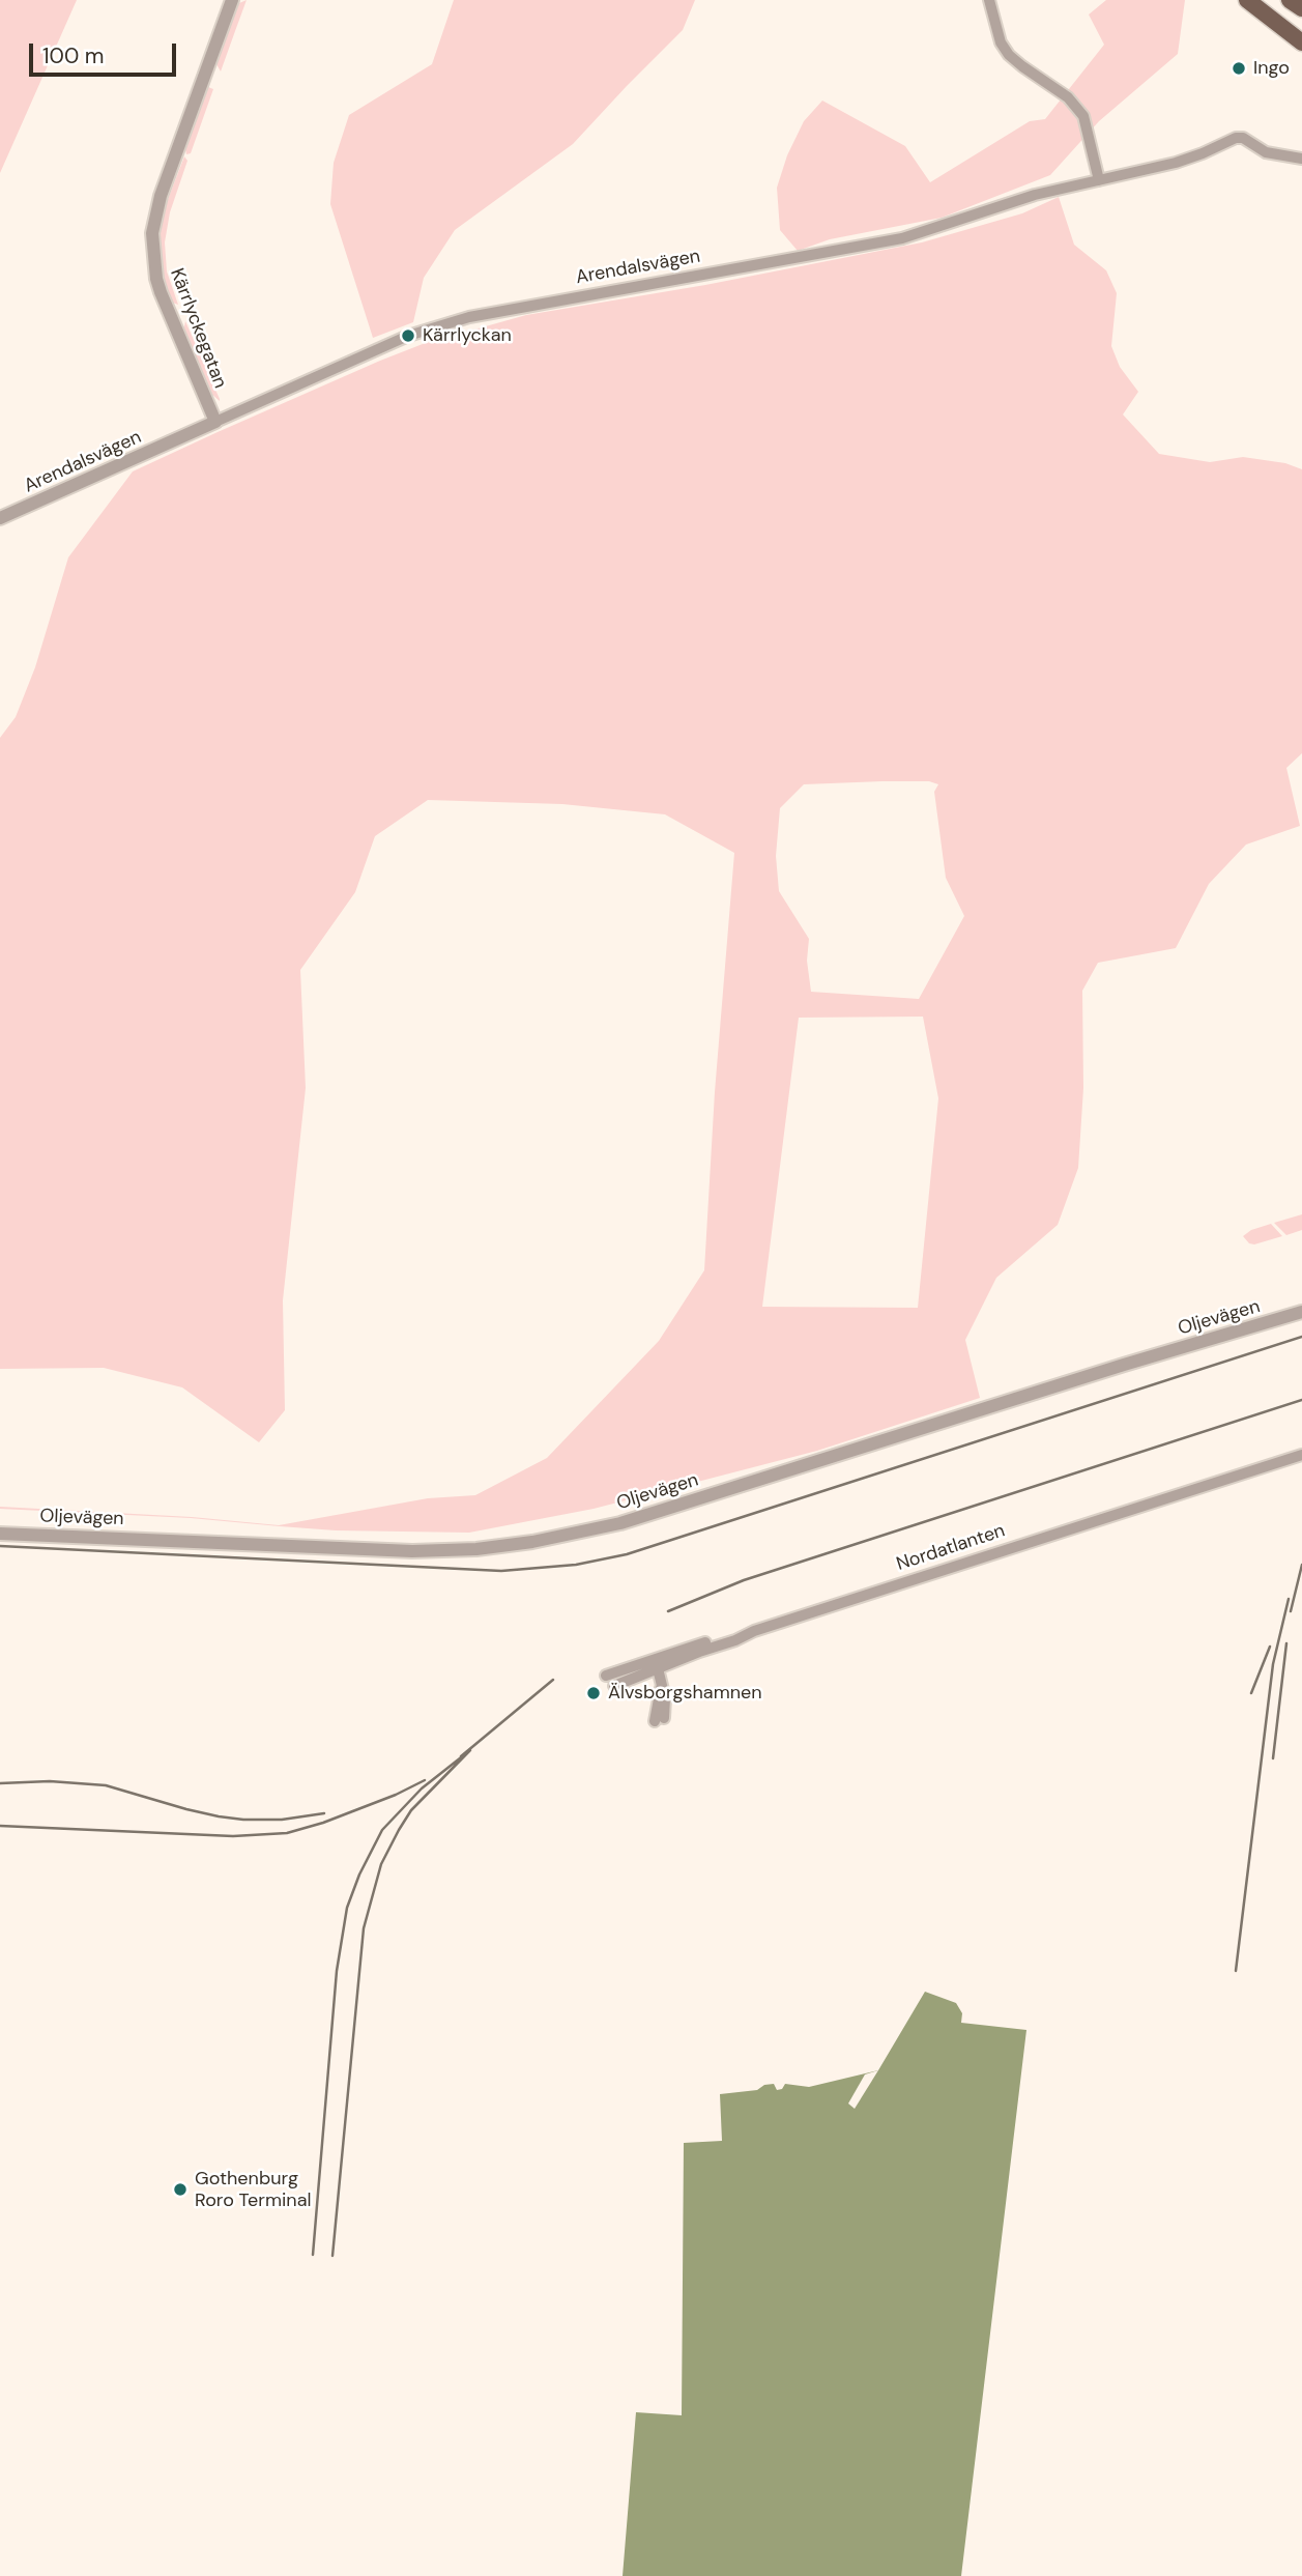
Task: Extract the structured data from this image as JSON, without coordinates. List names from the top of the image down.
{
  "streets": {
    "street": [
      "Arendalsvägen",
      "Kärrlyckegatan",
      "Oljevägen",
      "Nordatlanten"
    ]
  },
  "crossings": [
    ["Arendalsvägen", "Kärrlyckegatan"]
  ],
  "places": [
    "Ingo",
    "Kärrlyckan",
    "Älvsborgshamnen",
    "Gothenburg Roro Terminal"
  ],
  "scale_bar": "100 m"
}
